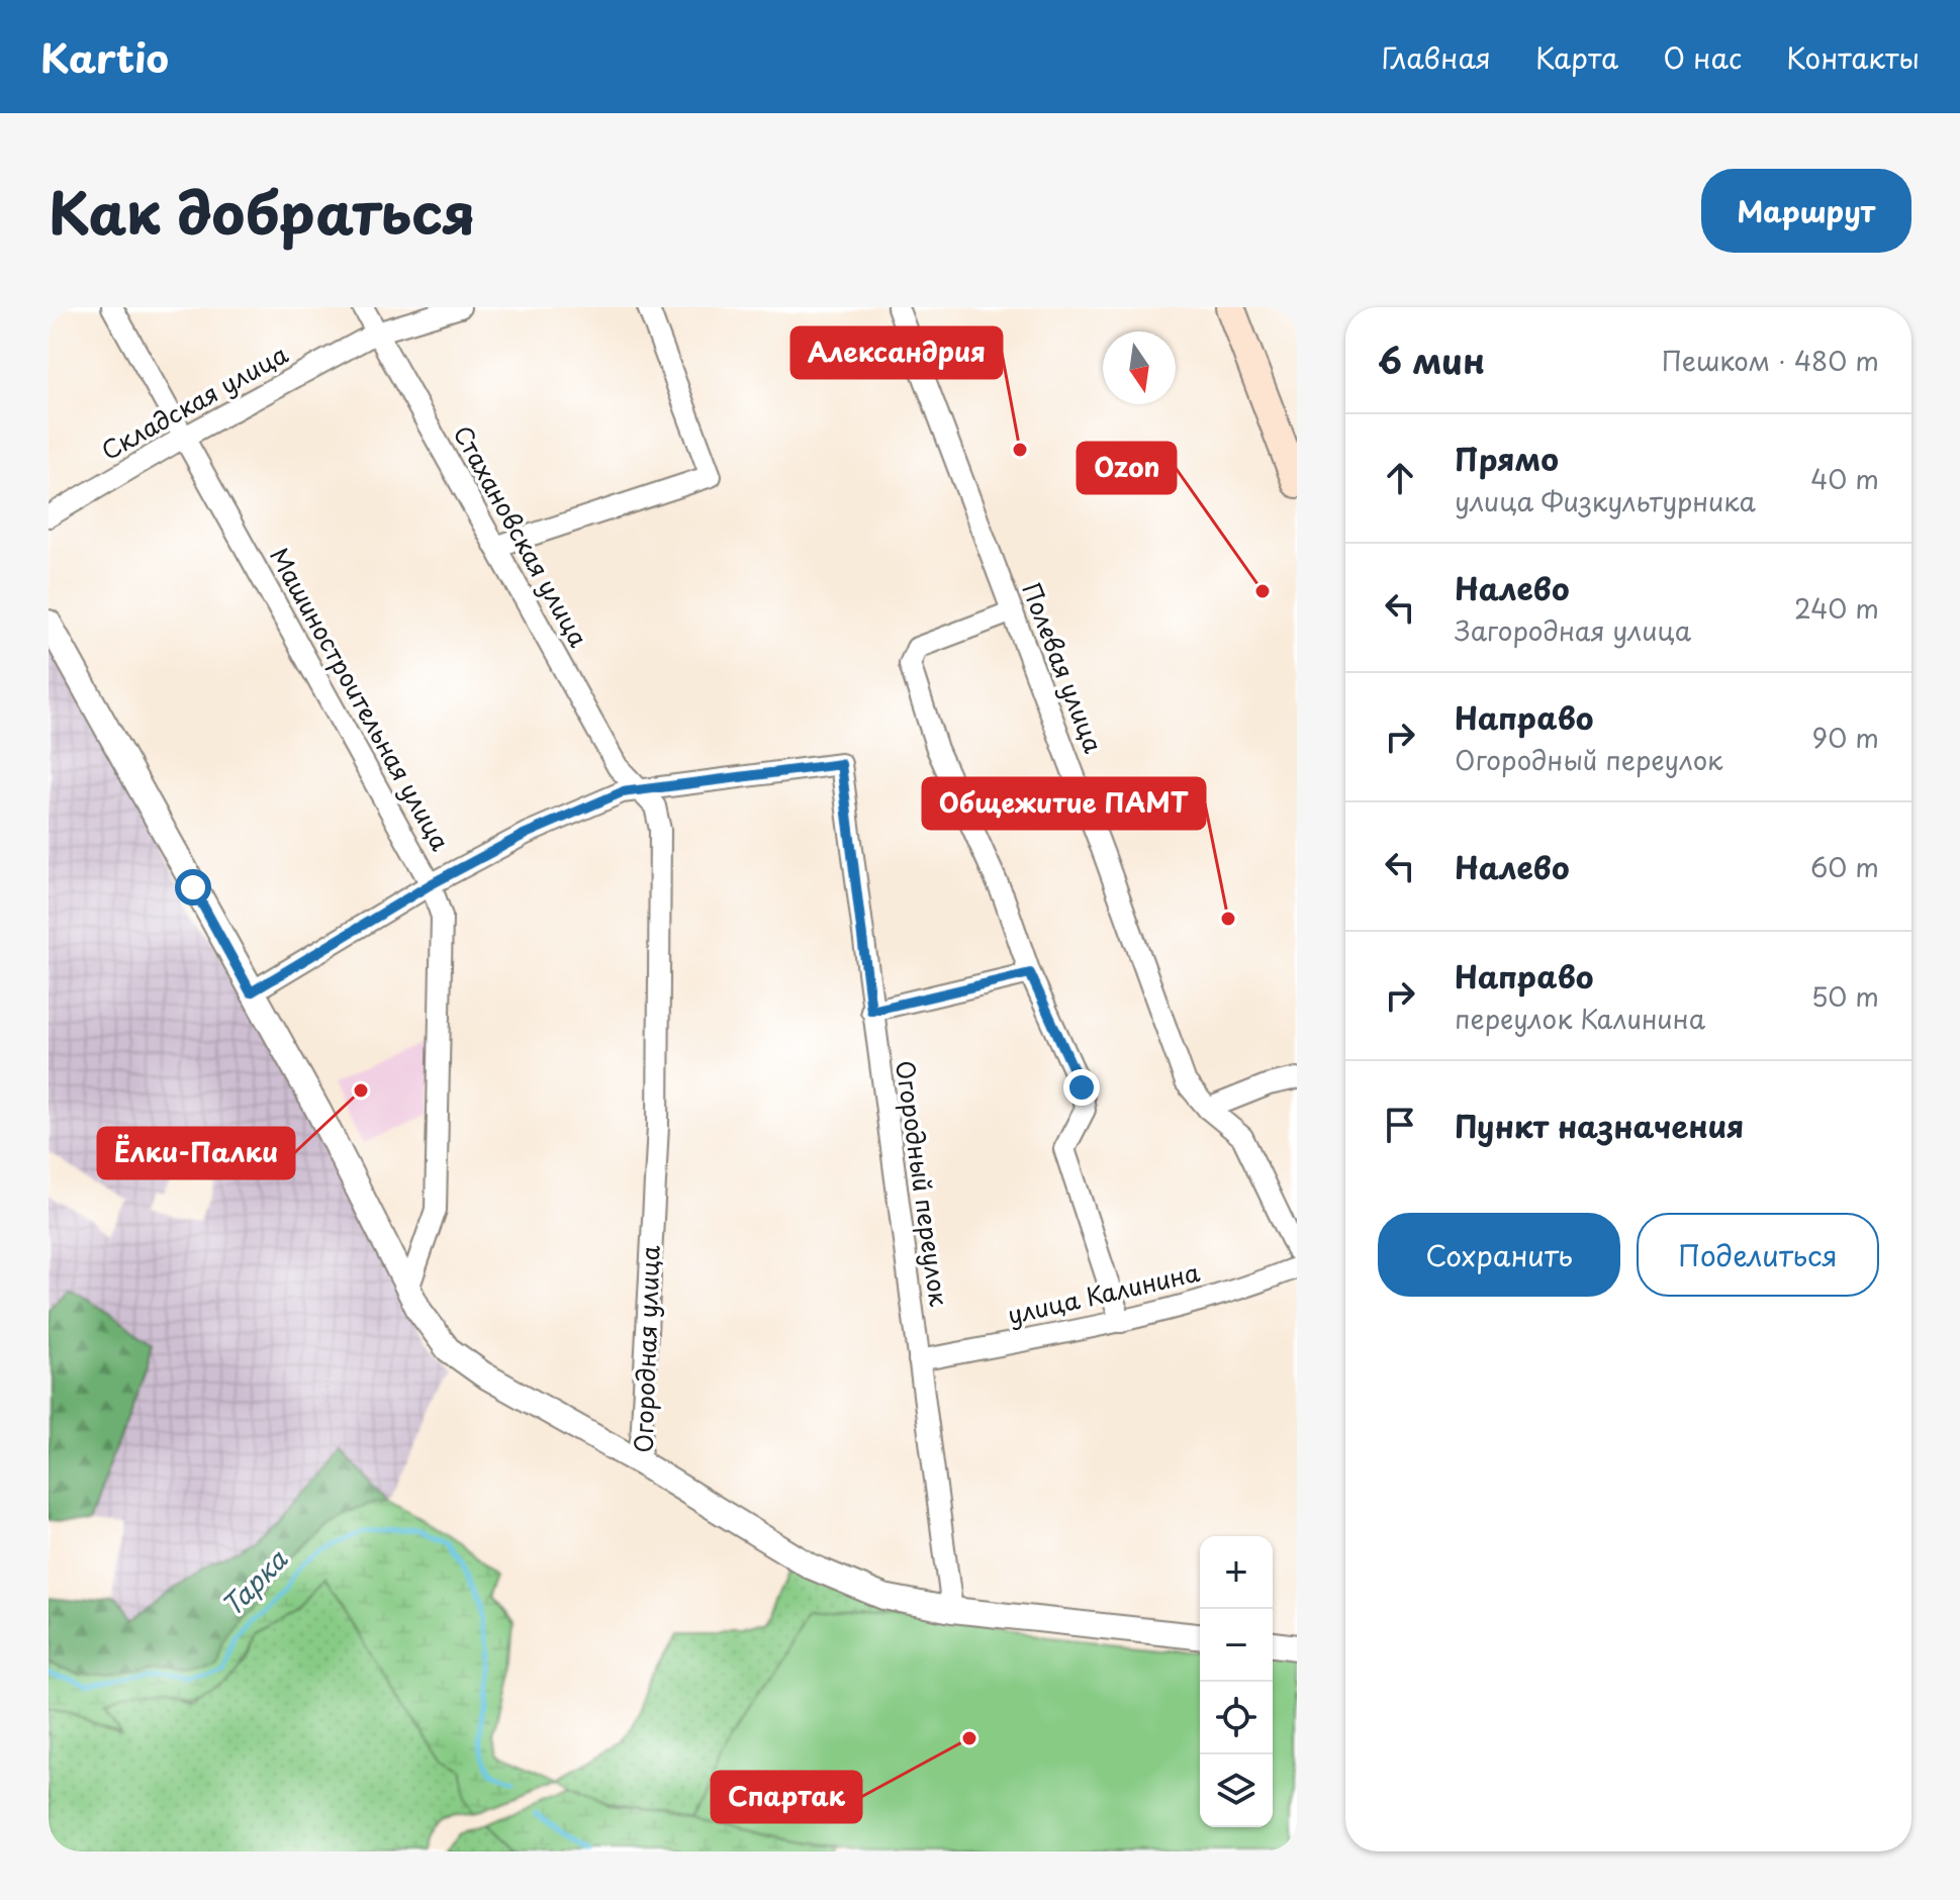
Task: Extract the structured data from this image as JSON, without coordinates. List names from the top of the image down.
{
  "streets": {
    "street": [
      "Складская улица",
      "Стахановская улица",
      "Полевая улица",
      "Машиностроительная улица",
      "Огородный переулок",
      "улица Калинина",
      "Огородная улица"
    ]
  },
  "crossings": [
    ["Складская улица", "Стахановская улица"],
    ["Складская улица", "Машиностроительная улица"],
    ["Стахановская улица", "Огородный переулок"],
    ["Стахановская улица", "Огородная улица"],
    ["Огородный переулок", "улица Калинина"],
    ["Огородный переулок", "Огородная улица"]
  ],
  "water": ["Тарка"],
  "places": [
    "Александрия",
    "Ozon",
    "Общежитие ПАМТ",
    "Ёлки-Палки",
    "Спартак"
  ],
  "north": "bottom",
  "page": {
    "header": "Kartio",
    "nav": [
      "Главная",
      "Карта",
      "О нас",
      "Контакты"
    ],
    "title": "Как добраться",
    "buttons": [
      "Маршрут",
      ["Сохранить", "Поделиться"]
    ],
    "heading": ["6 мин", "Пешком · 480 m"],
    "list": [
      ["Прямо", "улица Физкультурника", "40 m"],
      ["Налево", "Загородная улица", "240 m"],
      ["Направо", "Огородный переулок", "90 m"],
      ["Налево", "60 m"],
      ["Направо", "переулок Калинина", "50 m"],
      "Пункт назначения"
    ],
    "map_buttons": ["+", "−"]
  }
}
